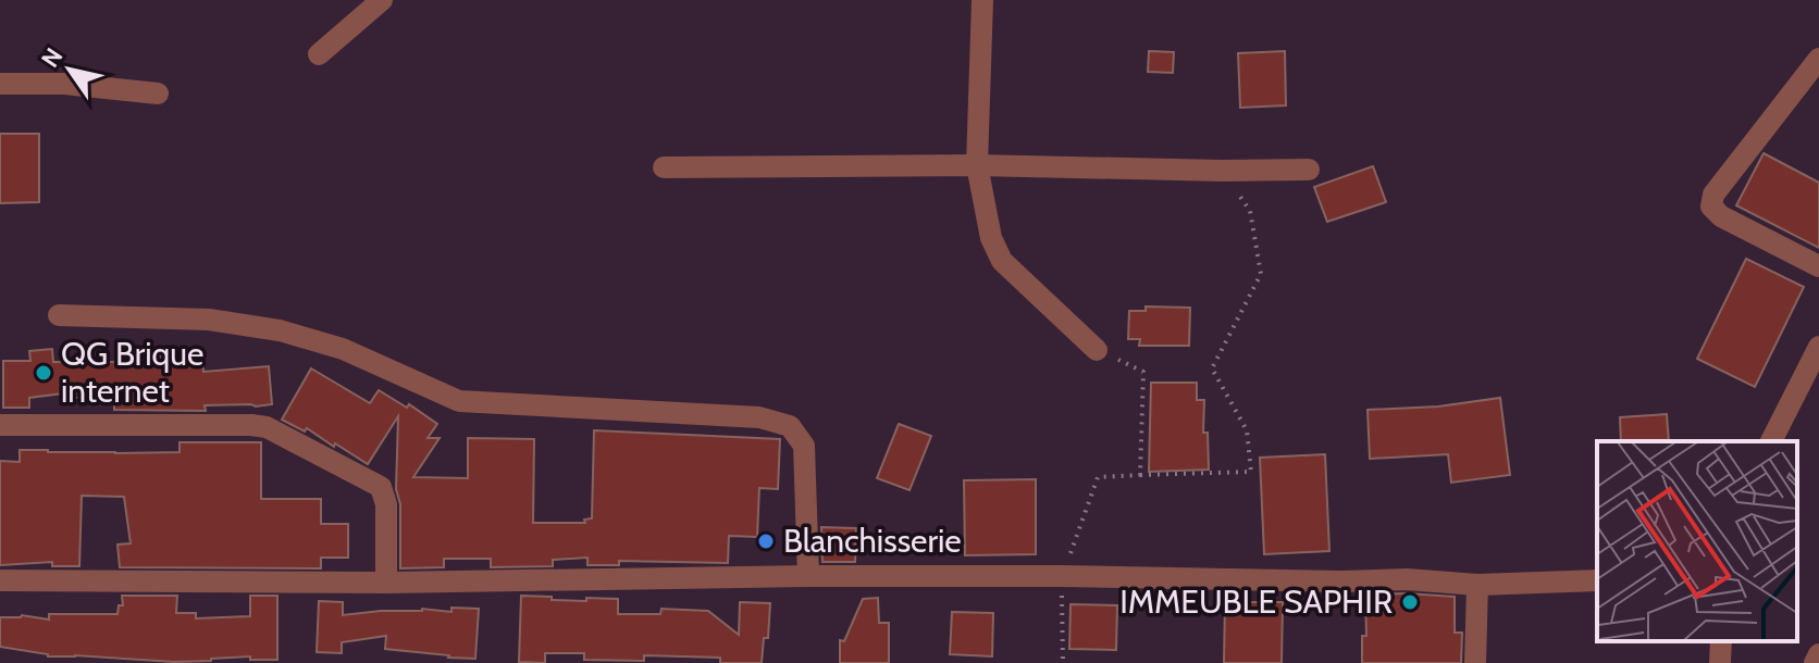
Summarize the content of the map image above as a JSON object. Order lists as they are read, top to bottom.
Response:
{
  "places": ["QG Brique internet", "Blanchisserie", "IMMEUBLE SAPHIR"],
  "north": "top left"
}
